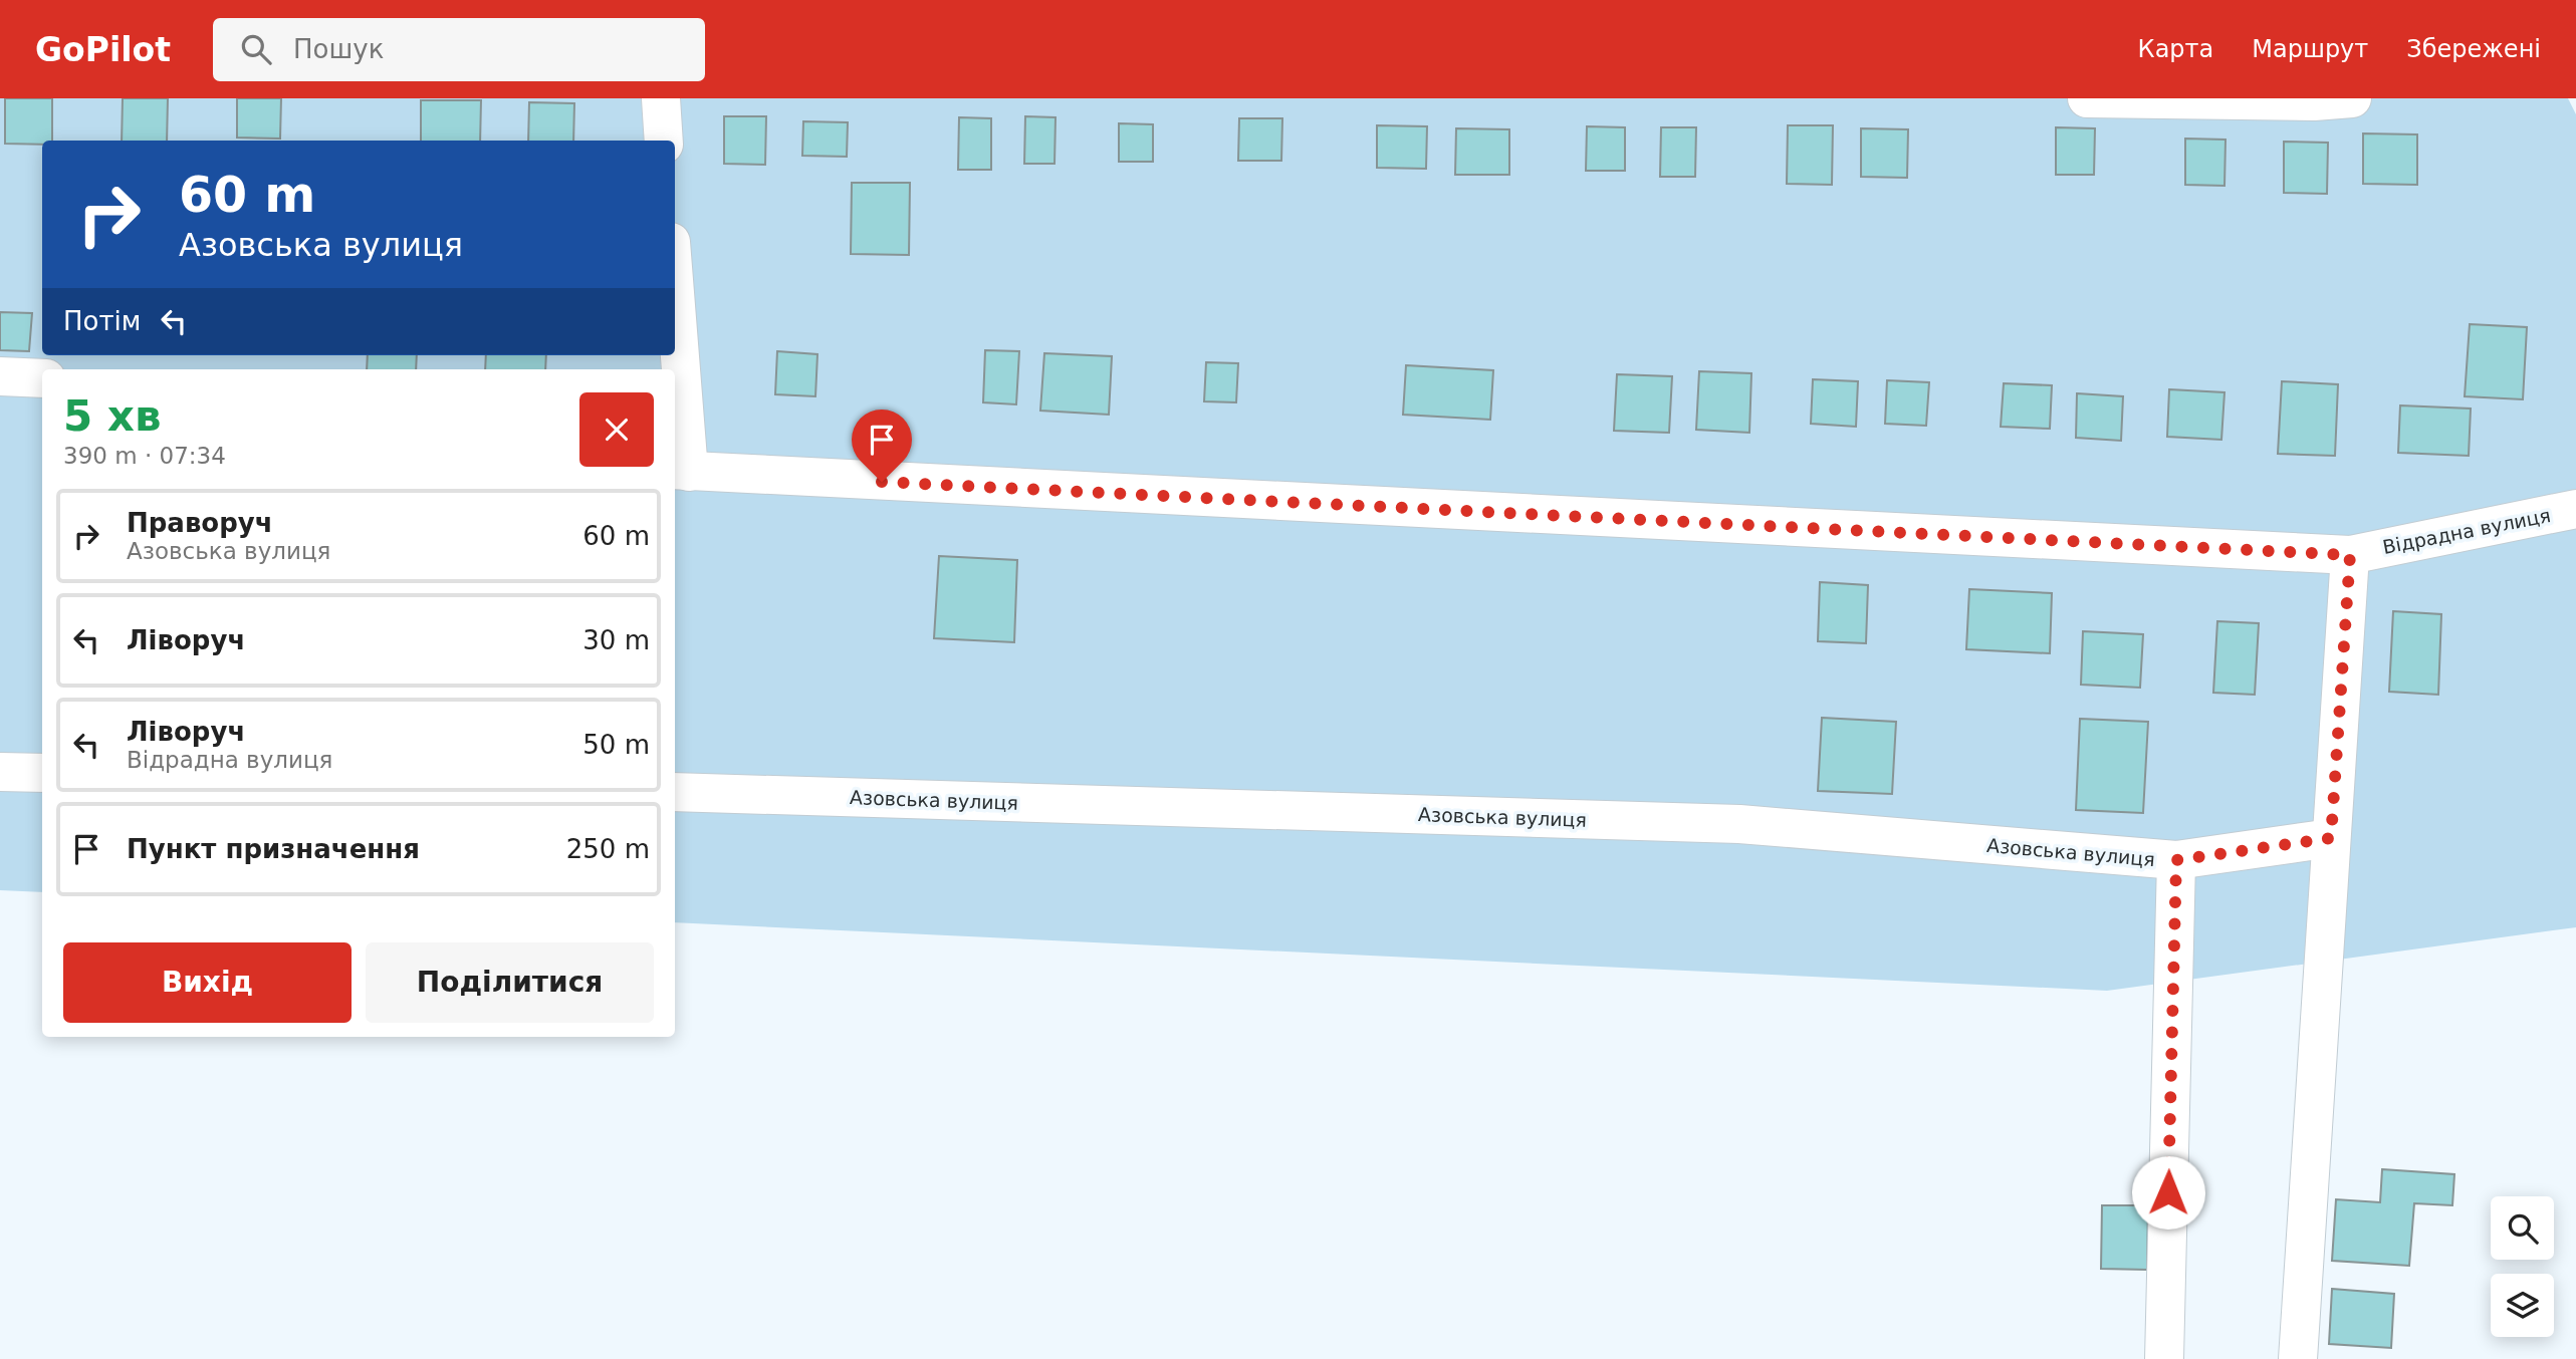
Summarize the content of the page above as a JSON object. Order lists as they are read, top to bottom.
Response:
{
  "streets": {
    "lane": ["Відрадна вулиця", "Азовська вулиця"]
  },
  "page": {
    "header": "GoPilot",
    "search": "Пошук",
    "nav": ["Карта", "Маршрут", "Збережені"],
    "turn": ["60 m", "Азовська вулиця"],
    "then": "Потім",
    "heading": ["5 хв", "390 m · 07:34"],
    "list": [
      {
        "name": "Праворуч",
        "note": "Азовська вулиця",
        "value": "60 m"
      },
      {
        "name": "Ліворуч",
        "value": "30 m"
      },
      {
        "name": "Ліворуч",
        "note": "Відрадна вулиця",
        "value": "50 m"
      },
      {
        "name": "Пункт призначення",
        "value": "250 m"
      }
    ],
    "buttons": ["Вихід", "Поділитися"]
  }
}
